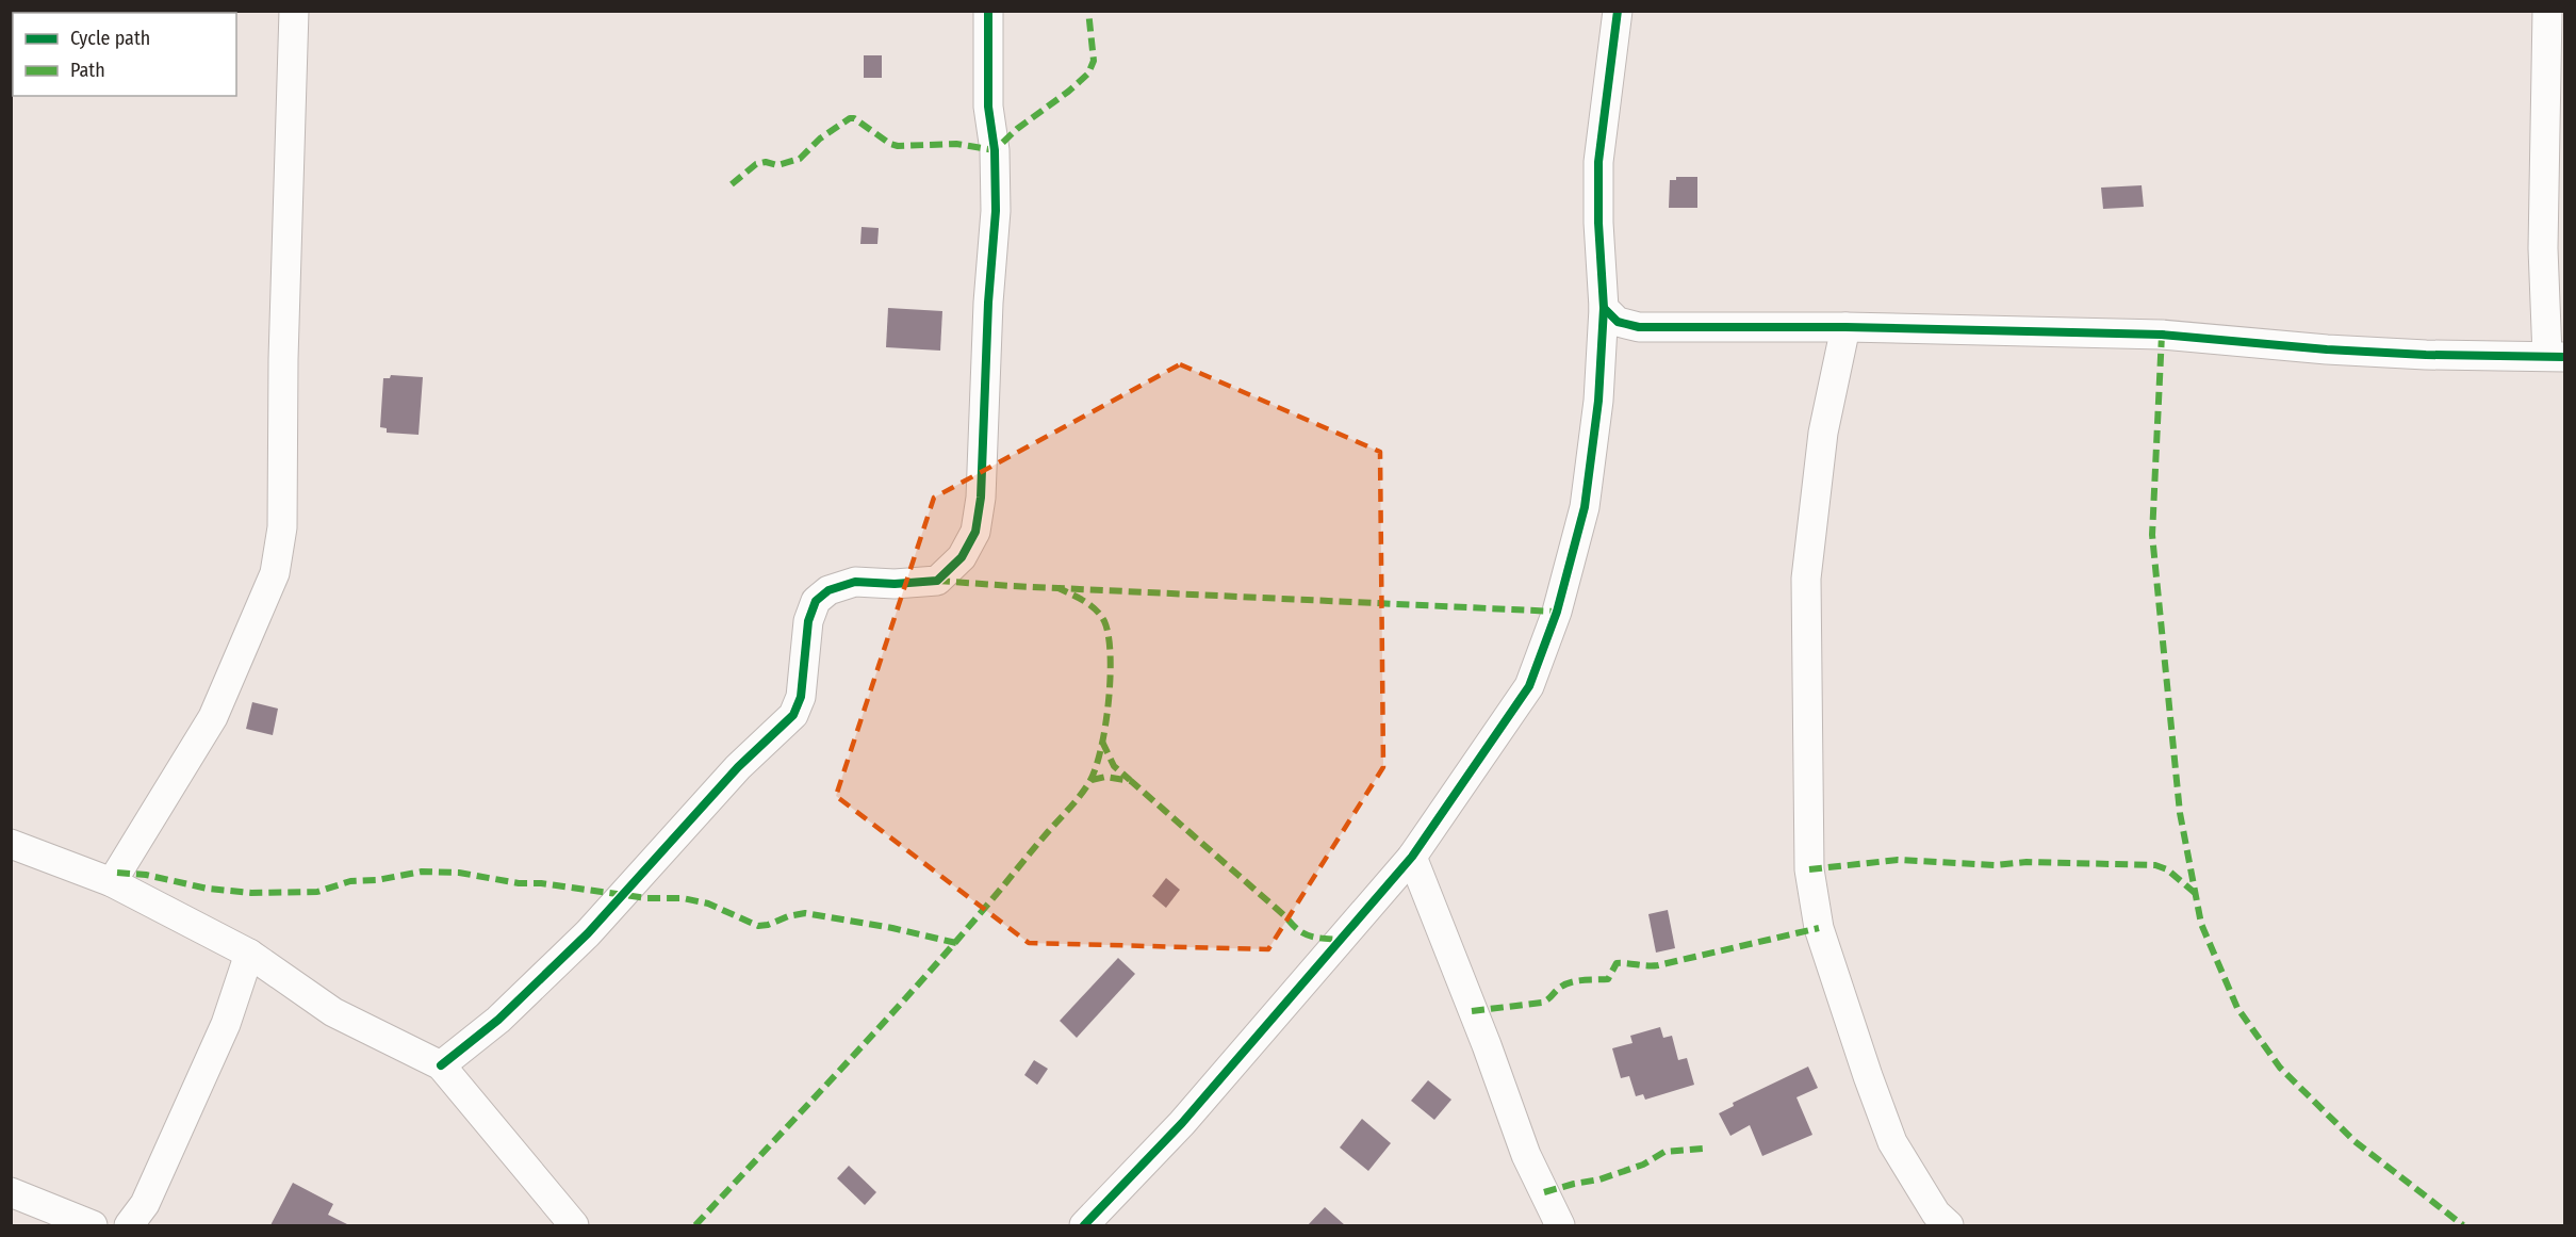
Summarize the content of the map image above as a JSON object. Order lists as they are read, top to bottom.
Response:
{
  "legend": ["Cycle path", "Path"]
}
